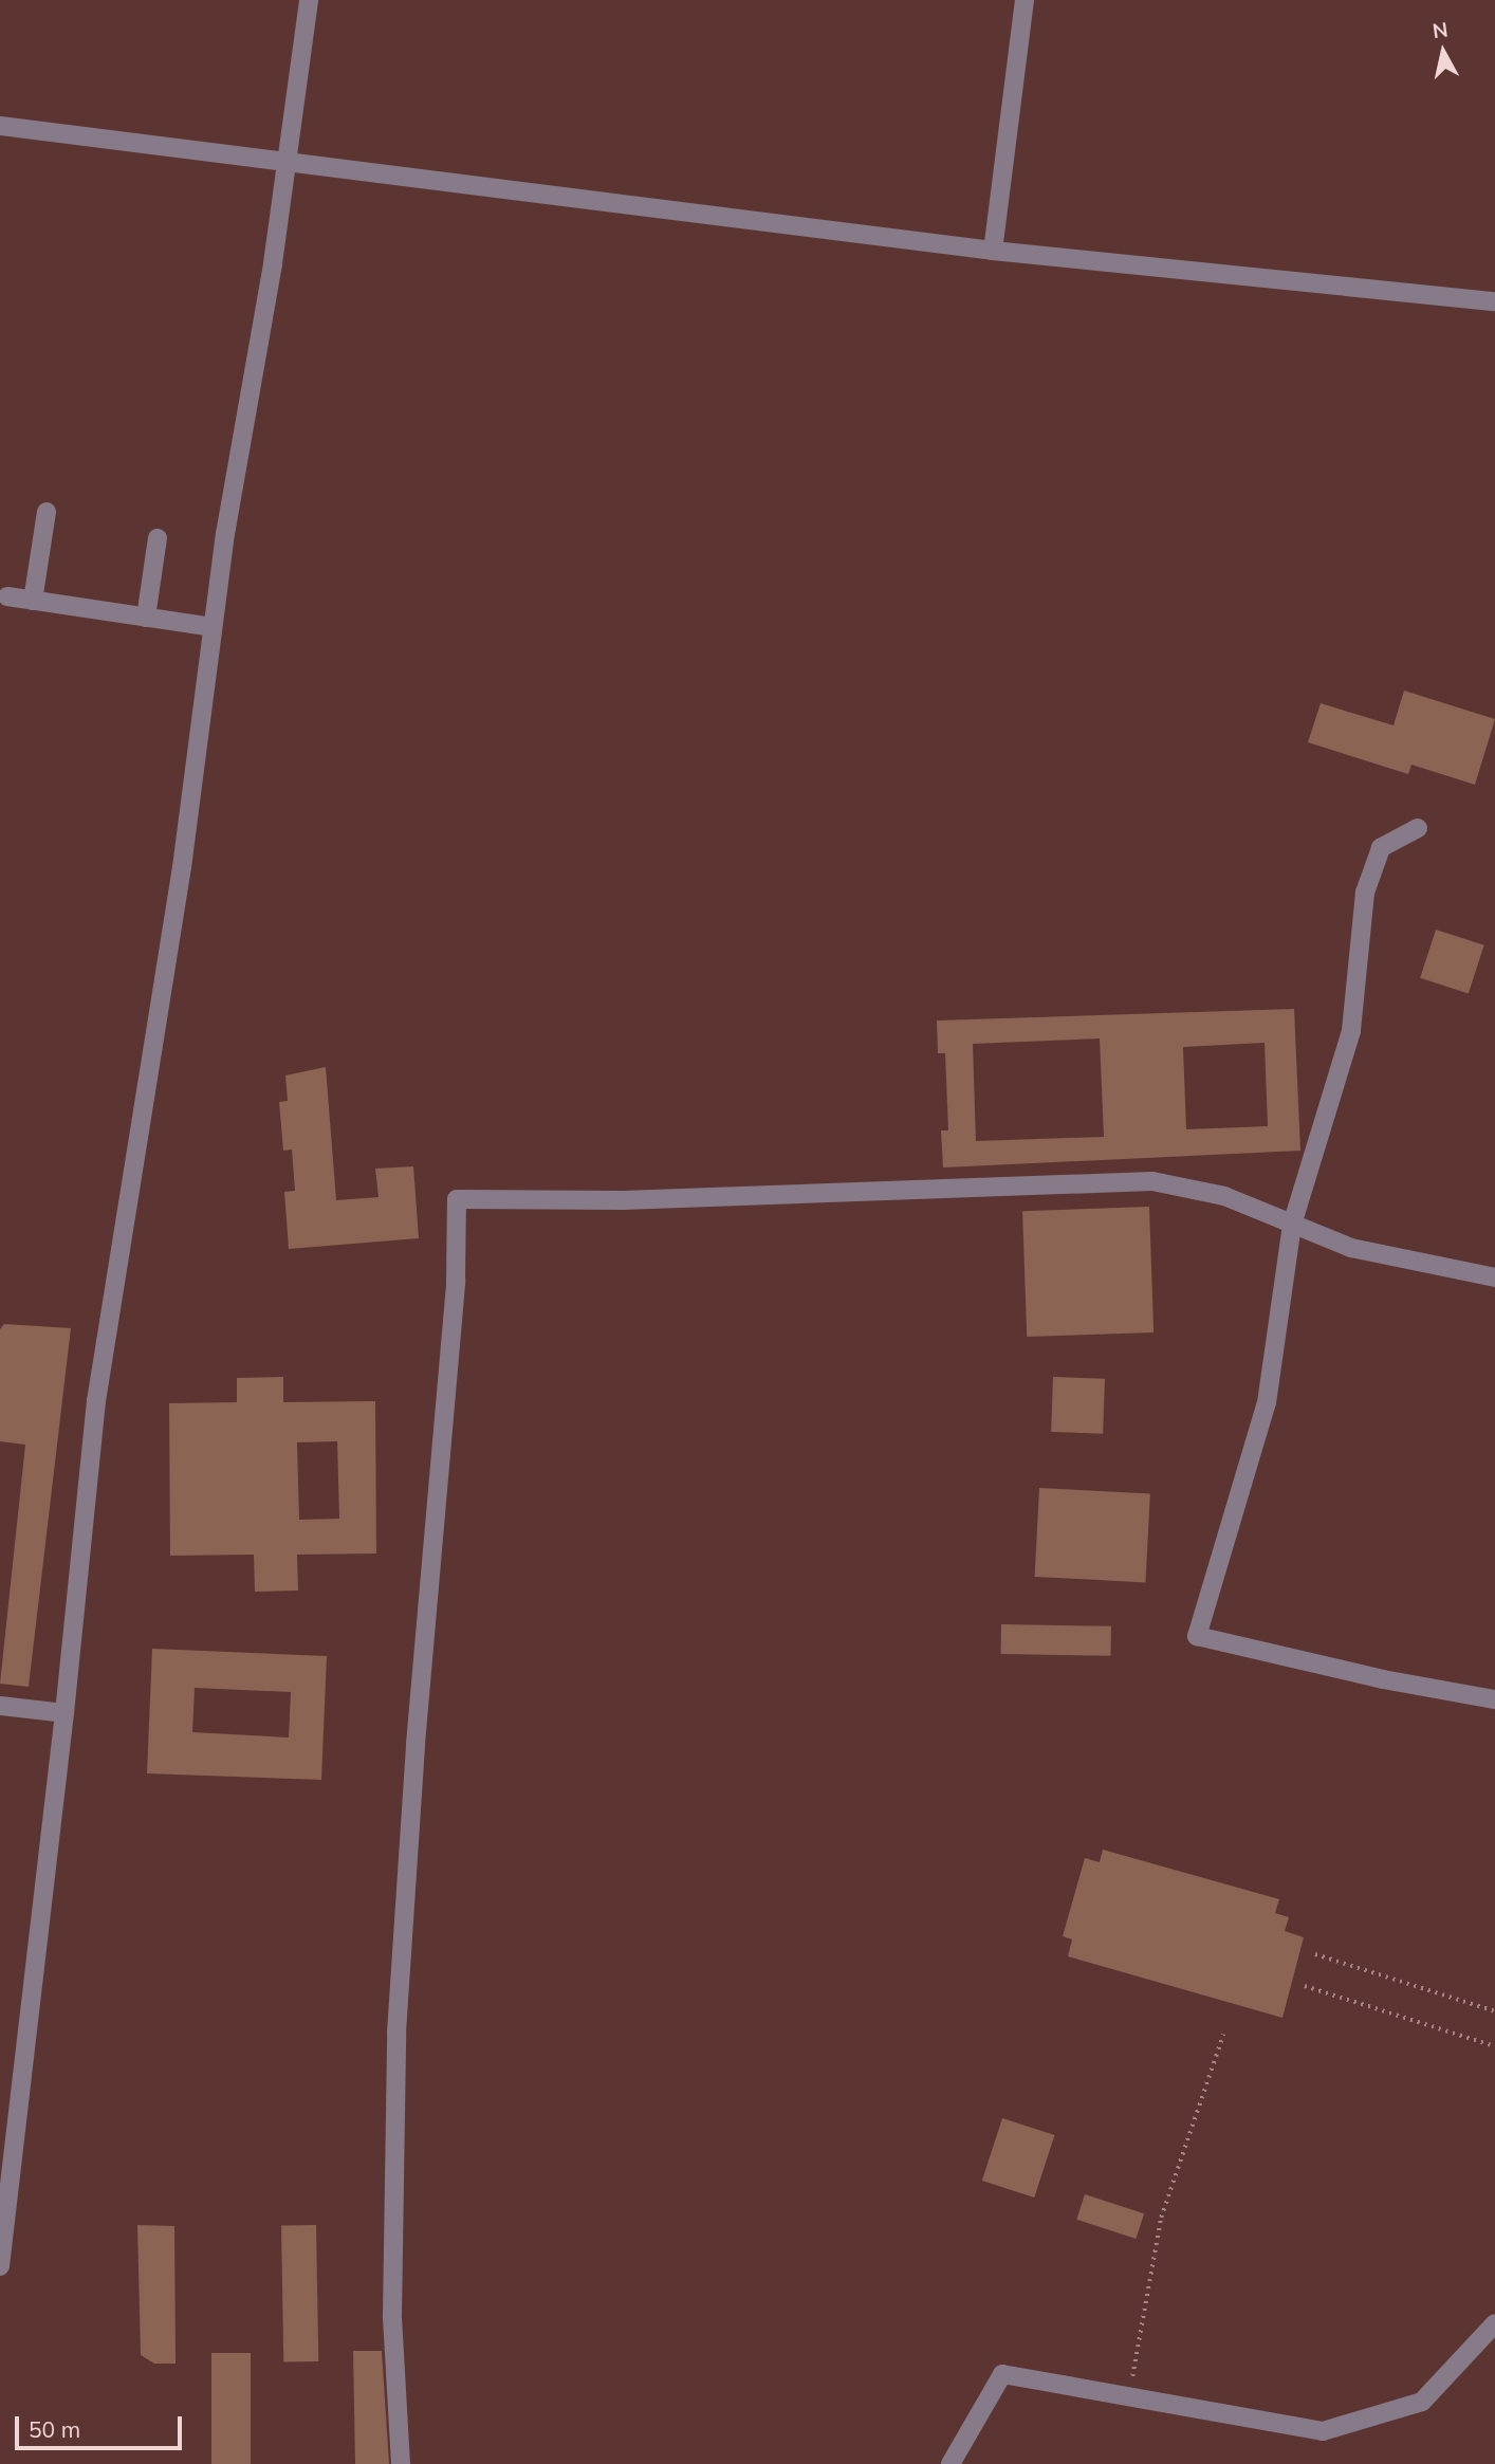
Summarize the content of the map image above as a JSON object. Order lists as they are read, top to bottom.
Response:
{
  "scale_bar": "50 m",
  "north": "top"
}
